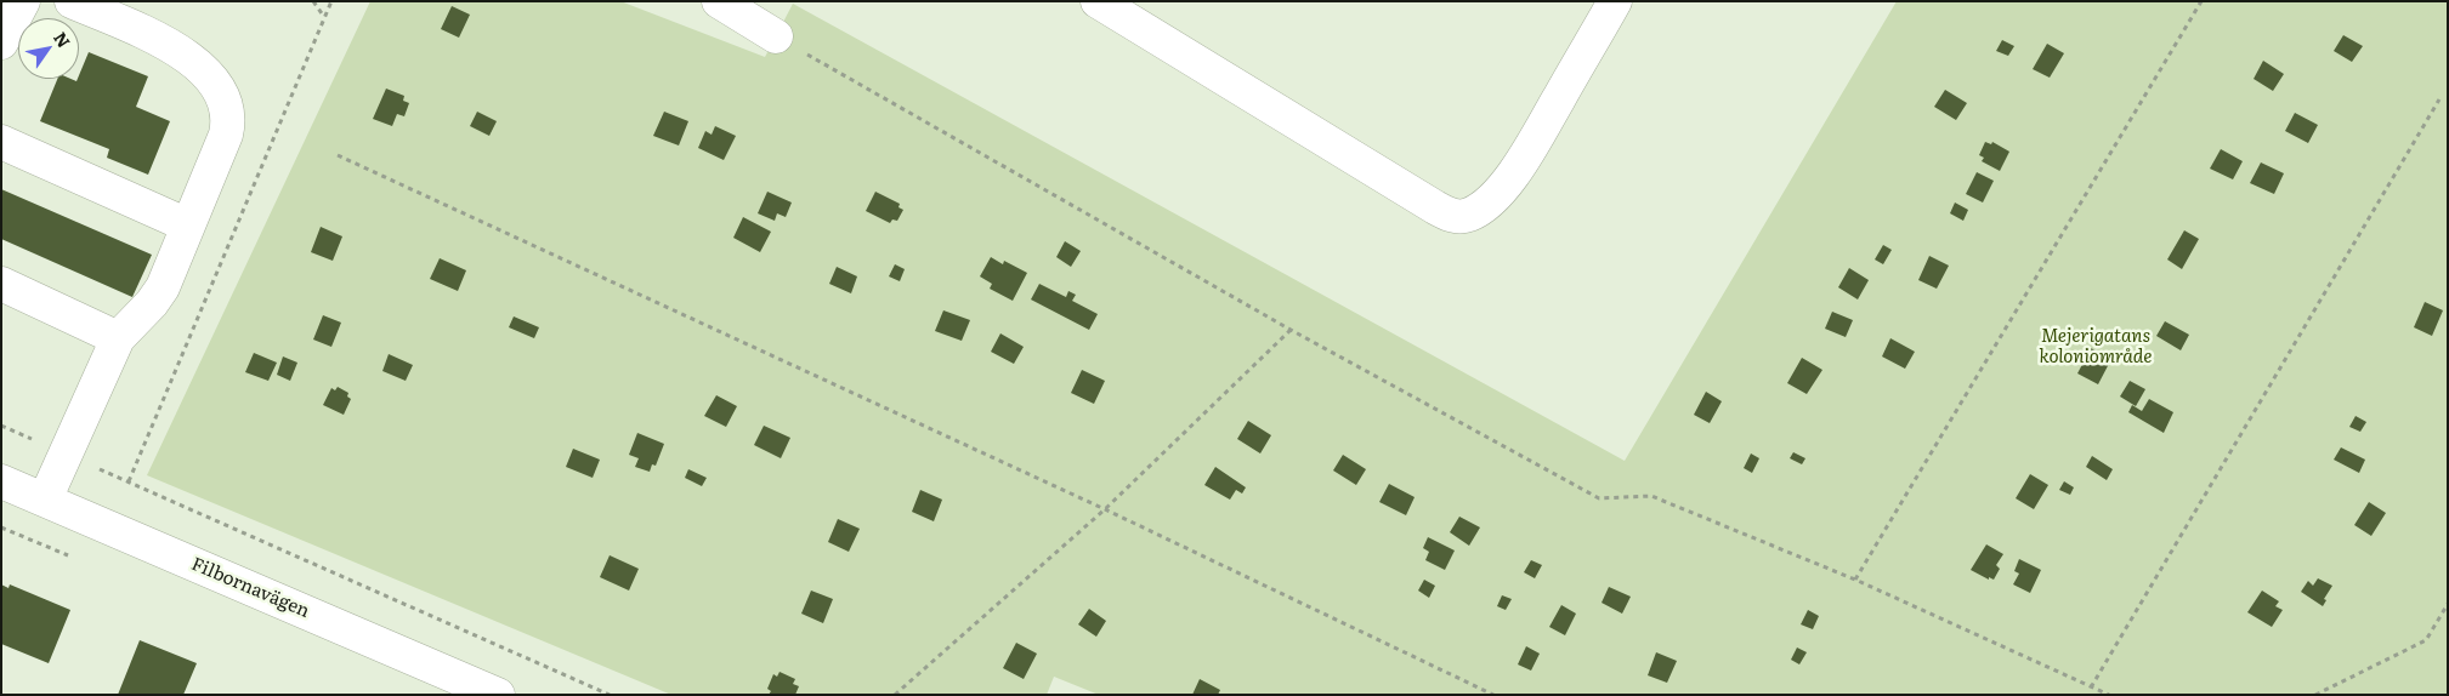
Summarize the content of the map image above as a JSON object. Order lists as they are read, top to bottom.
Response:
{
  "streets": {
    "street": ["Filbornavägen"]
  },
  "parks": ["Mejerigatans koloniområde"],
  "north": "top right"
}
